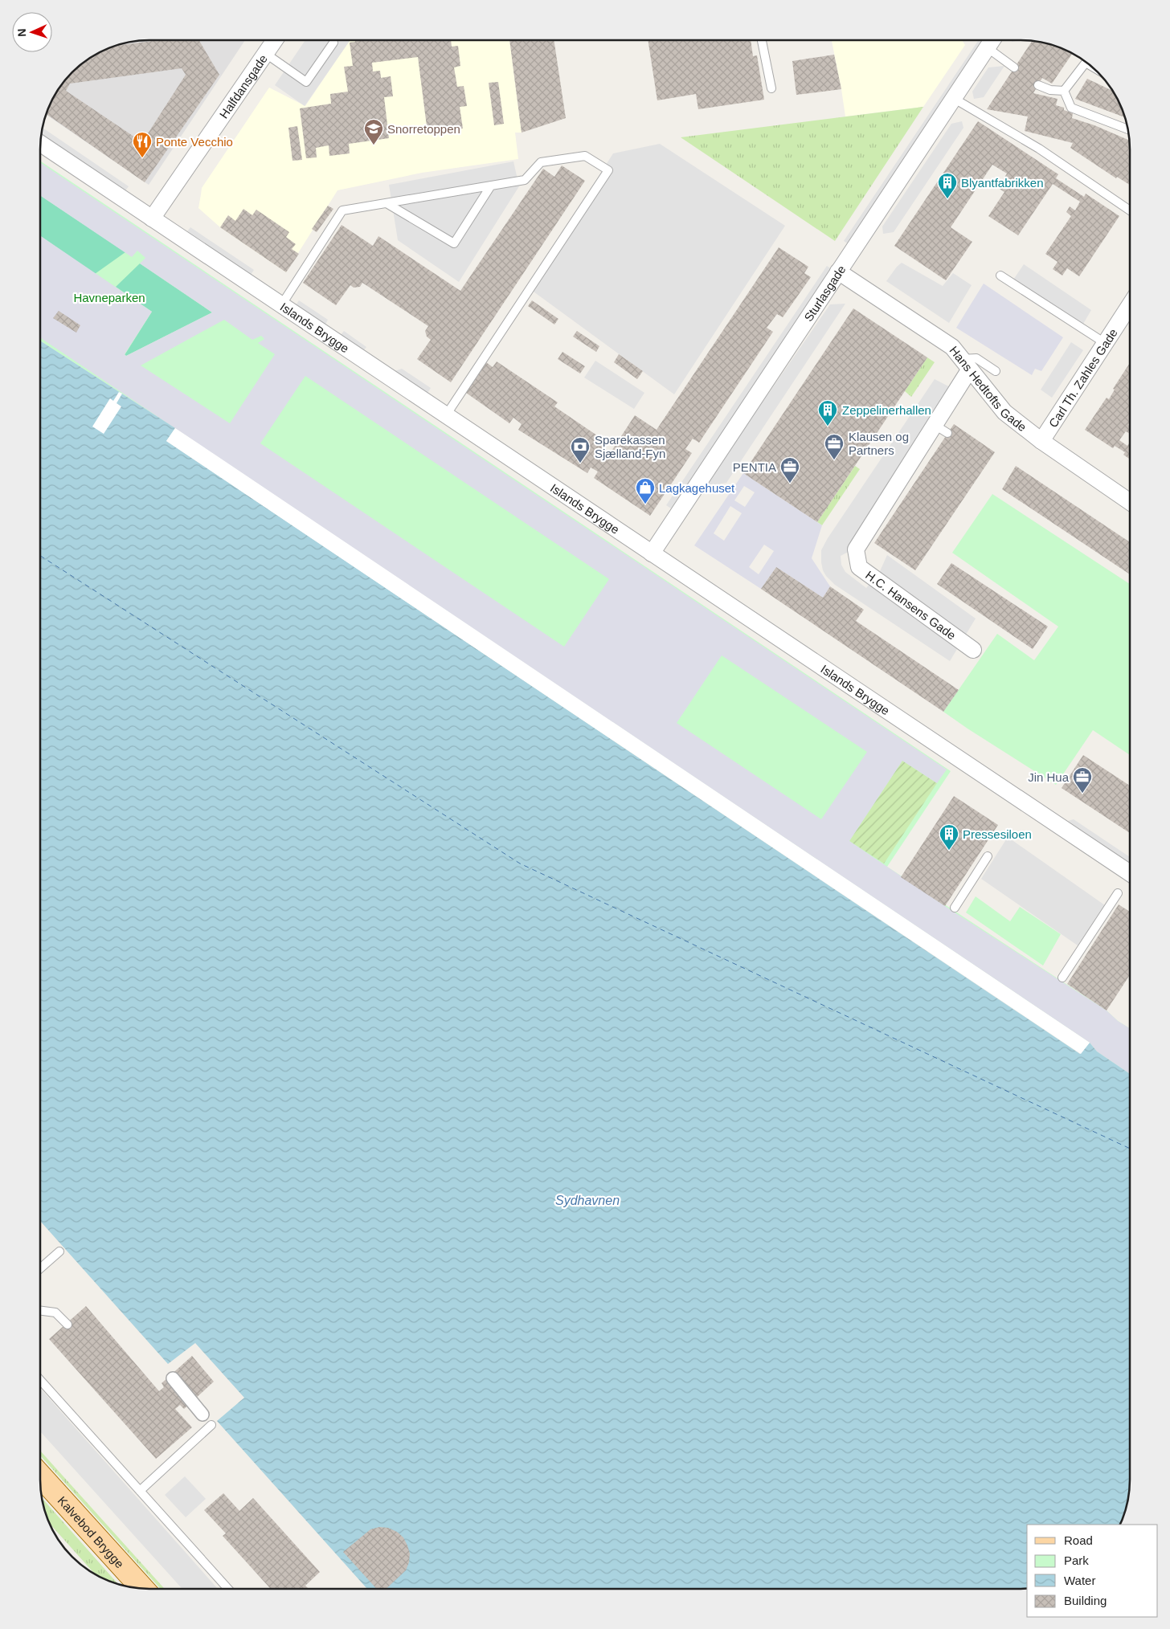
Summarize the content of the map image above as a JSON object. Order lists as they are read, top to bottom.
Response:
{
  "streets": {
    "main road": ["Kalvebod Brygge"],
    "street": [
      "Halfdansgade",
      "Sturlasgade",
      "Islands Brygge",
      "Carl Th. Zahles Gade",
      "Hans Hedtofts Gade",
      "H.C. Hansens Gade"
    ]
  },
  "crossings": [
    ["Halfdansgade", "Islands Brygge"],
    ["Sturlasgade", "Islands Brygge"],
    ["Sturlasgade", "Hans Hedtofts Gade"],
    ["Carl Th. Zahles Gade", "Hans Hedtofts Gade"],
    ["Hans Hedtofts Gade", "H.C. Hansens Gade"]
  ],
  "water": ["Sydhavnen"],
  "parks": ["Havneparken"],
  "places": {
    "school or university": ["Snorretoppen"],
    "restaurant": ["Ponte Vecchio"],
    "building": ["Blyantfabrikken", "Zeppelinerhallen", "Pressesiloen"],
    "office": ["Klausen og Partners", "PENTIA", "Jin Hua"],
    "bank": ["Sparekassen Sjælland-Fyn"],
    "shop": ["Lagkagehuset"]
  },
  "legend": [
    "Road",
    "Park",
    "Water",
    "Building"
  ],
  "north": "left"
}
